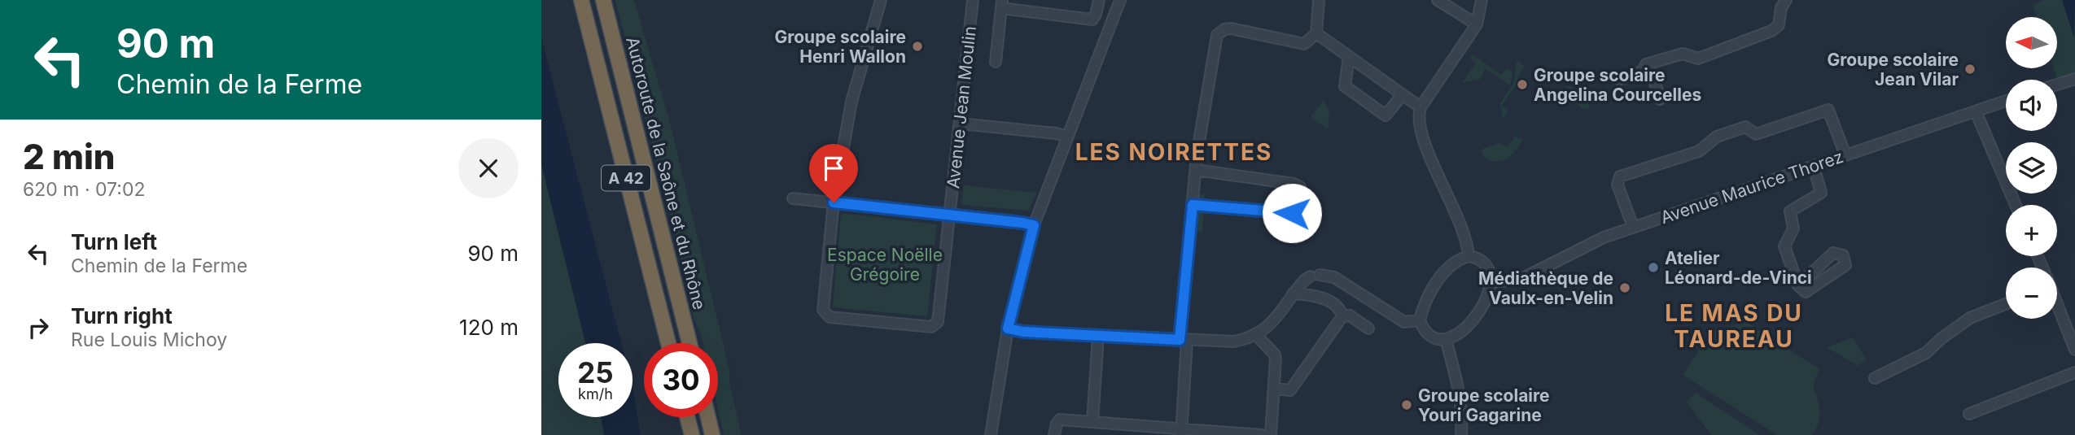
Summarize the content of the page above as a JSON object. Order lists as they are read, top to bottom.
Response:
{
  "streets": {
    "highway": ["Autoroute de la Saône et du Rhône", "A 42"],
    "street": ["Avenue Jean Moulin", "Avenue Maurice Thorez"]
  },
  "districts": ["LES NOIRETTES", "LE MAS DU TAUREAU"],
  "parks": ["Espace Noëlle Grégoire"],
  "places": [
    "Groupe scolaire Henri Wallon",
    "Groupe scolaire Jean Vilar",
    "Groupe scolaire Angelina Courcelles",
    "Atelier Léonard-de-Vinci",
    "Médiathèque de Vaulx-en-Velin",
    "Groupe scolaire Youri Gagarine"
  ],
  "north": "left",
  "page": {
    "turn": ["90 m", "Chemin de la Ferme"],
    "map_buttons": ["+", "−"],
    "heading": ["2 min", "620 m · 07:02"],
    "list": [
      {
        "name": "Turn left",
        "note": "Chemin de la Ferme",
        "value": "90 m"
      },
      {
        "name": "Turn right",
        "note": "Rue Louis Michoy",
        "value": "120 m"
      }
    ],
    "speed": "25 km/h",
    "limit": "30"
  }
}
